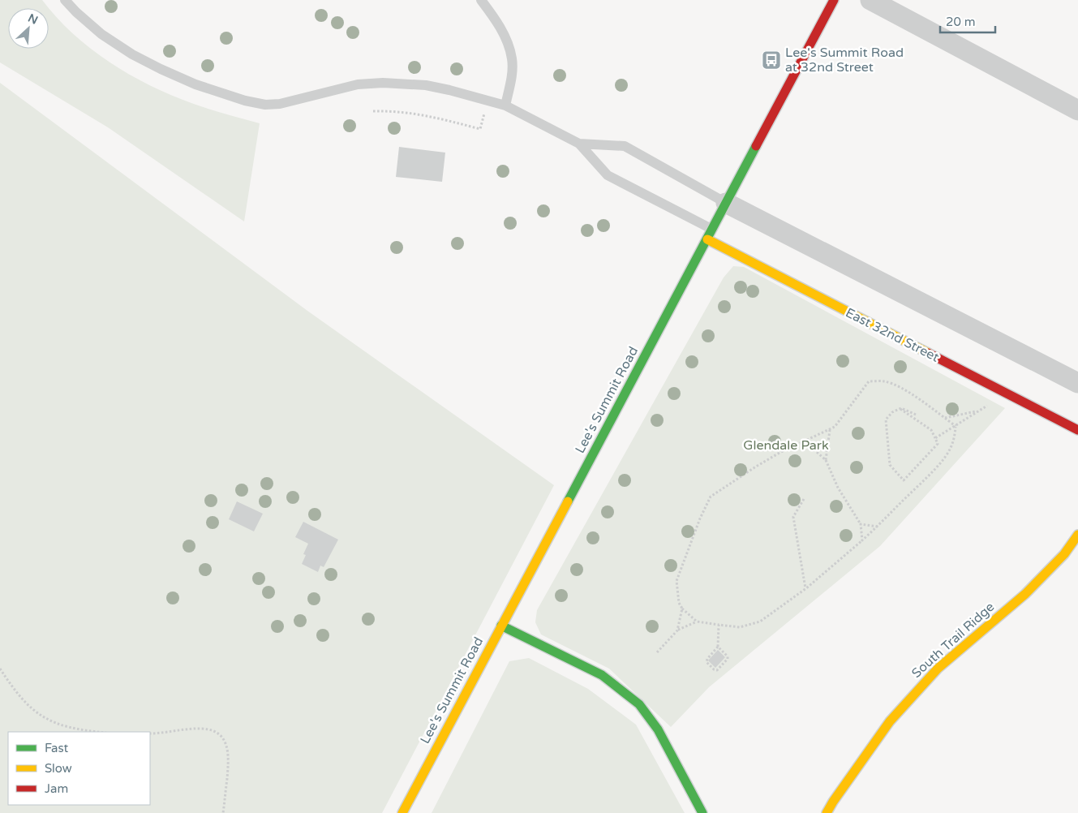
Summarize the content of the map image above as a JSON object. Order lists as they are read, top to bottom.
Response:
{
  "streets": {
    "street": ["East 32nd Street", "Lee's Summit Road", "South Trail Ridge"]
  },
  "crossings": [
    ["East 32nd Street", "Lee's Summit Road"]
  ],
  "parks": ["Glendale Park"],
  "places": {
    "bus stop": ["Lee's Summit Road at 32nd Street"]
  },
  "legend": ["Fast", "Slow", "Jam"],
  "scale_bar": "20 m",
  "north": "top right"
}
